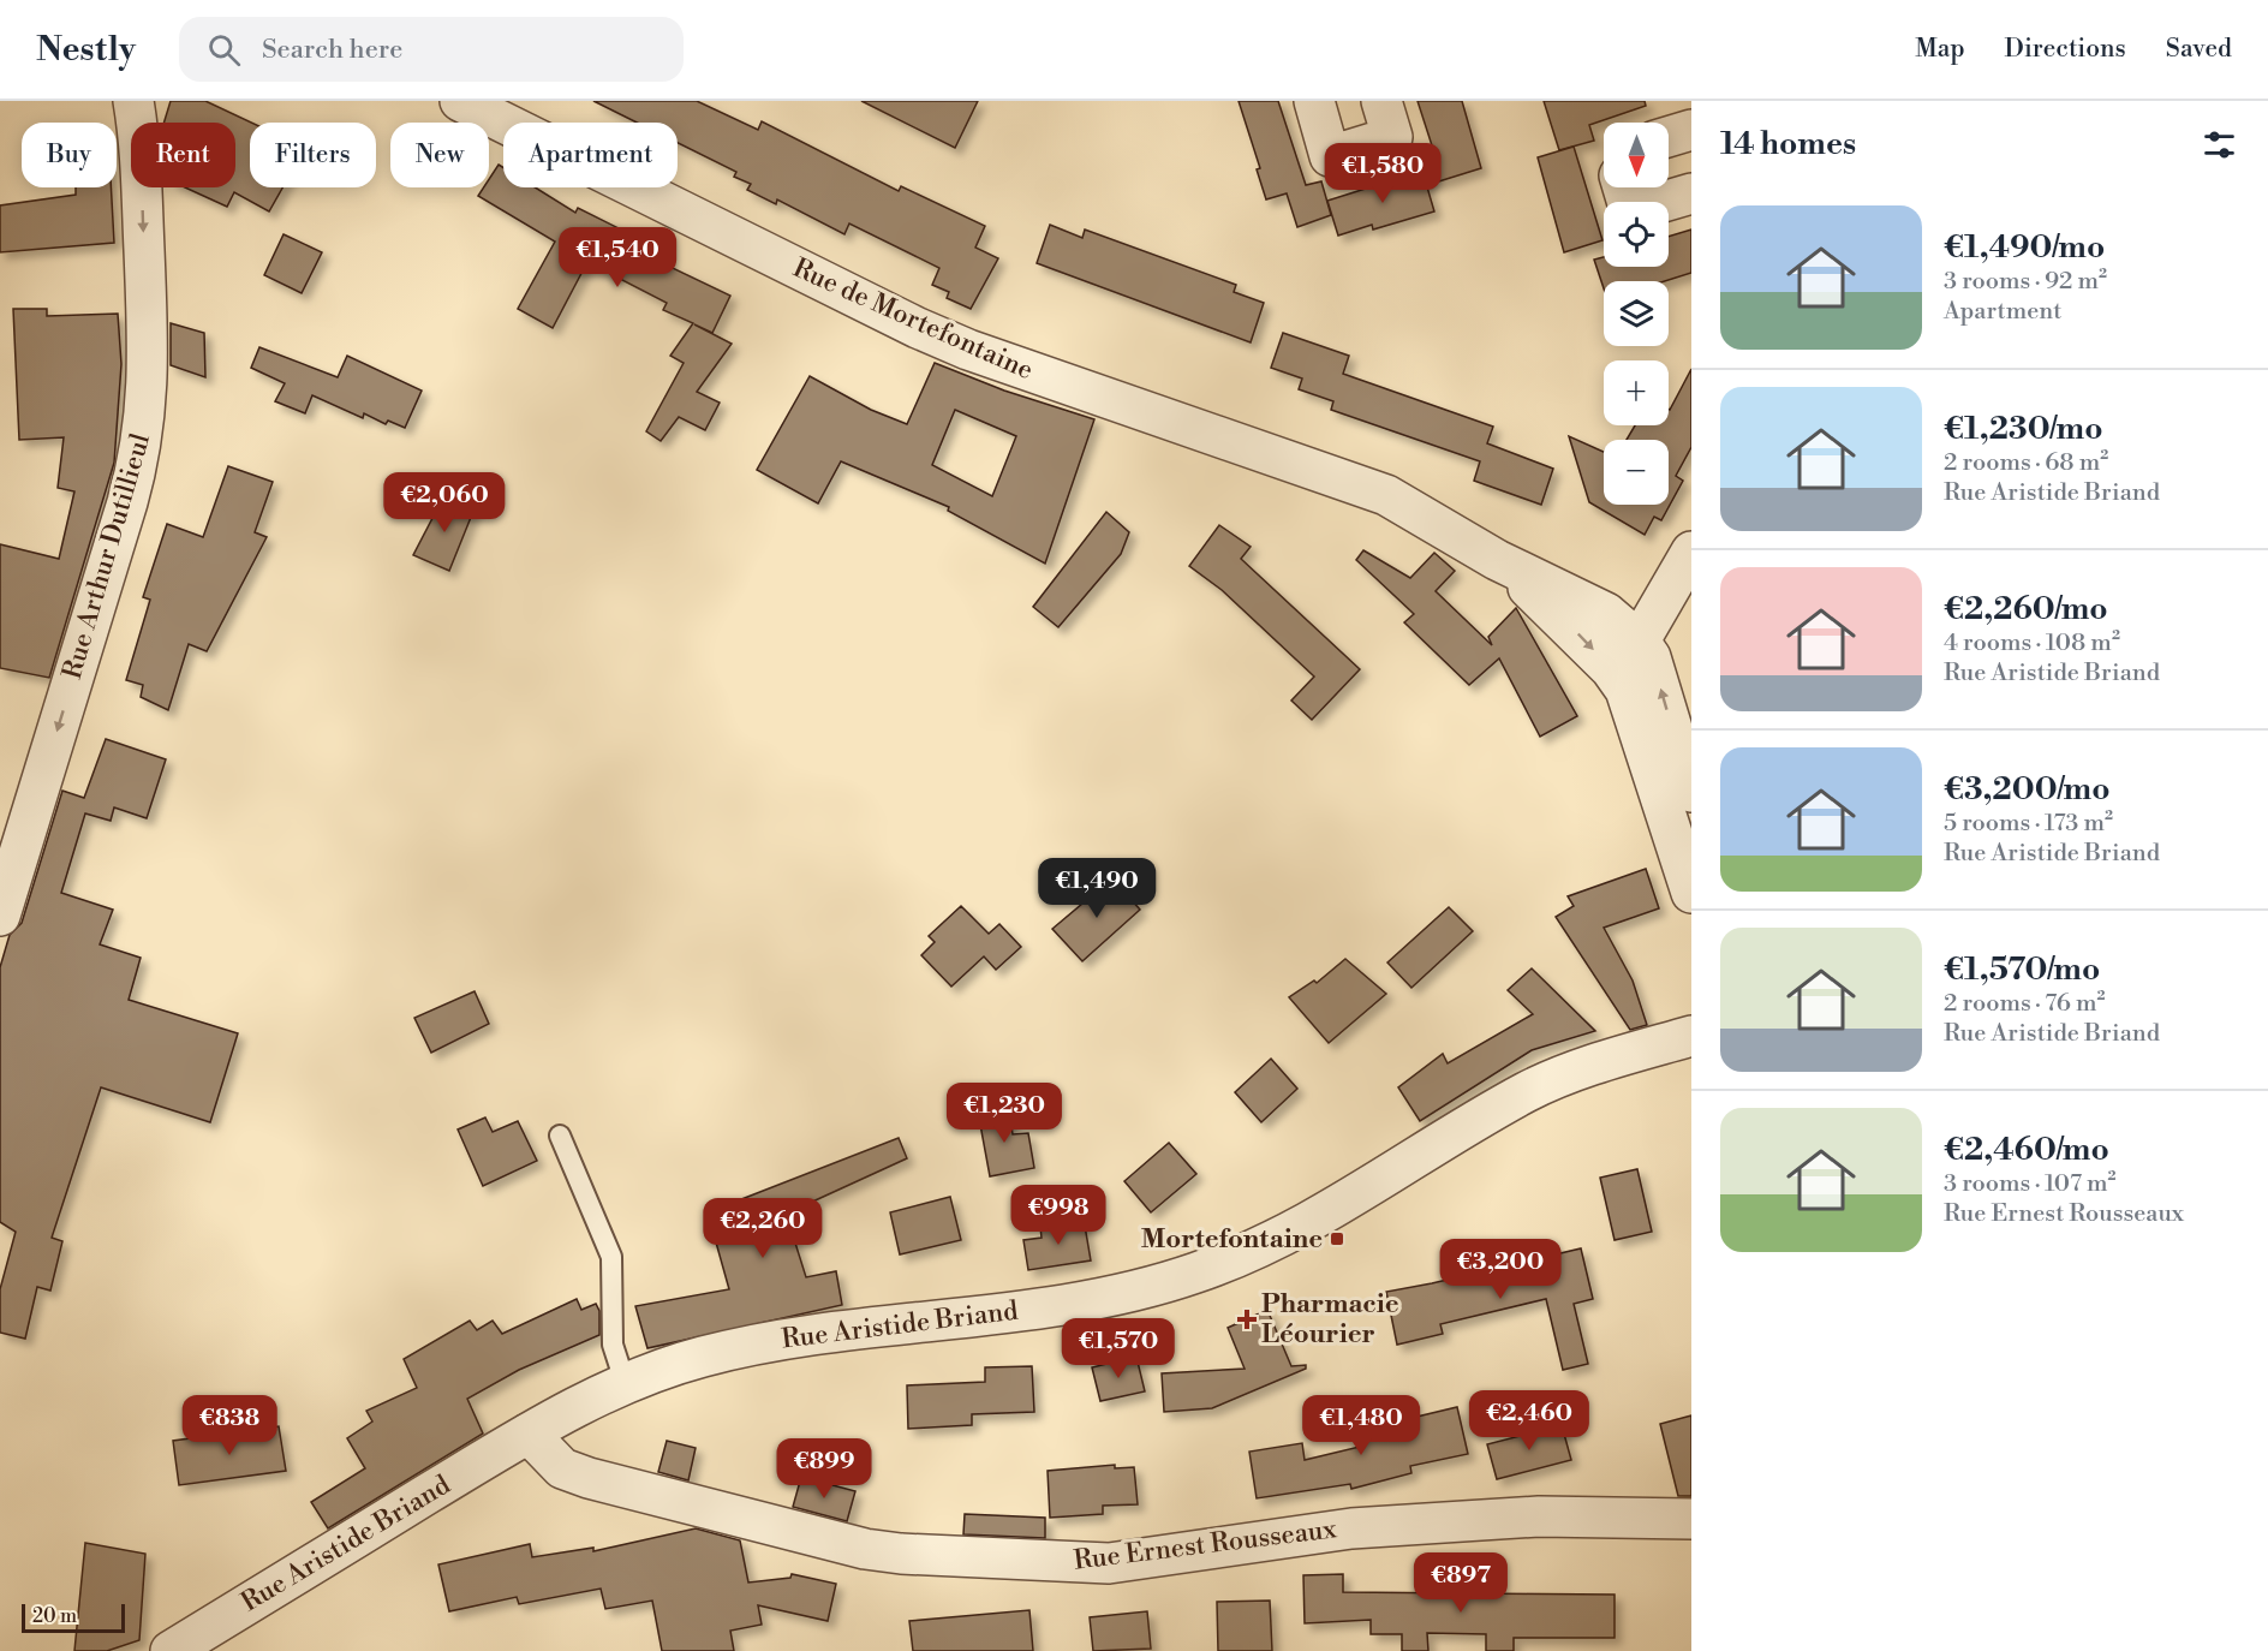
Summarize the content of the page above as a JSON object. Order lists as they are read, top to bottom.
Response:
{
  "streets": {
    "street": [
      "Rue de Mortefontaine",
      "Rue Arthur Dutillieul",
      "Rue Aristide Briand",
      "Rue Ernest Rousseaux"
    ]
  },
  "crossings": [
    ["Rue Aristide Briand", "Rue Ernest Rousseaux"]
  ],
  "one_way": ["Rue Arthur Dutillieul"],
  "places": {
    "transit": ["Mortefontaine"],
    "health": ["Pharmacie Léourier"]
  },
  "scale_bar": "20 m",
  "north": "bottom",
  "page": {
    "header": "Nestly",
    "search": "Search here",
    "nav": ["Map", "Directions", "Saved"],
    "heading": "14 homes",
    "map_buttons": ["+", "−"],
    "chip": [
      "Buy",
      "Rent",
      "Filters",
      "New",
      "Apartment"
    ],
    "price": [
      "€1,580",
      "€1,540",
      "€2,060",
      "€1,490",
      "€1,230",
      "€998",
      "€2,260",
      "€3,200",
      "€1,570",
      "€2,460",
      "€838",
      "€1,480",
      "€899",
      "€897"
    ],
    "list": [
      {
        "name": "€1,490/mo",
        "note": "3 rooms · 92 m² · Apartment"
      },
      {
        "name": "€1,230/mo",
        "note": "2 rooms · 68 m² · Rue Aristide Briand"
      },
      {
        "name": "€2,260/mo",
        "note": "4 rooms · 108 m² · Rue Aristide Briand"
      },
      {
        "name": "€3,200/mo",
        "note": "5 rooms · 173 m² · Rue Aristide Briand"
      },
      {
        "name": "€1,570/mo",
        "note": "2 rooms · 76 m² · Rue Aristide Briand"
      },
      {
        "name": "€2,460/mo",
        "note": "3 rooms · 107 m² · Rue Ernest Rousseaux"
      }
    ],
    "scale": "20 m"
  }
}
